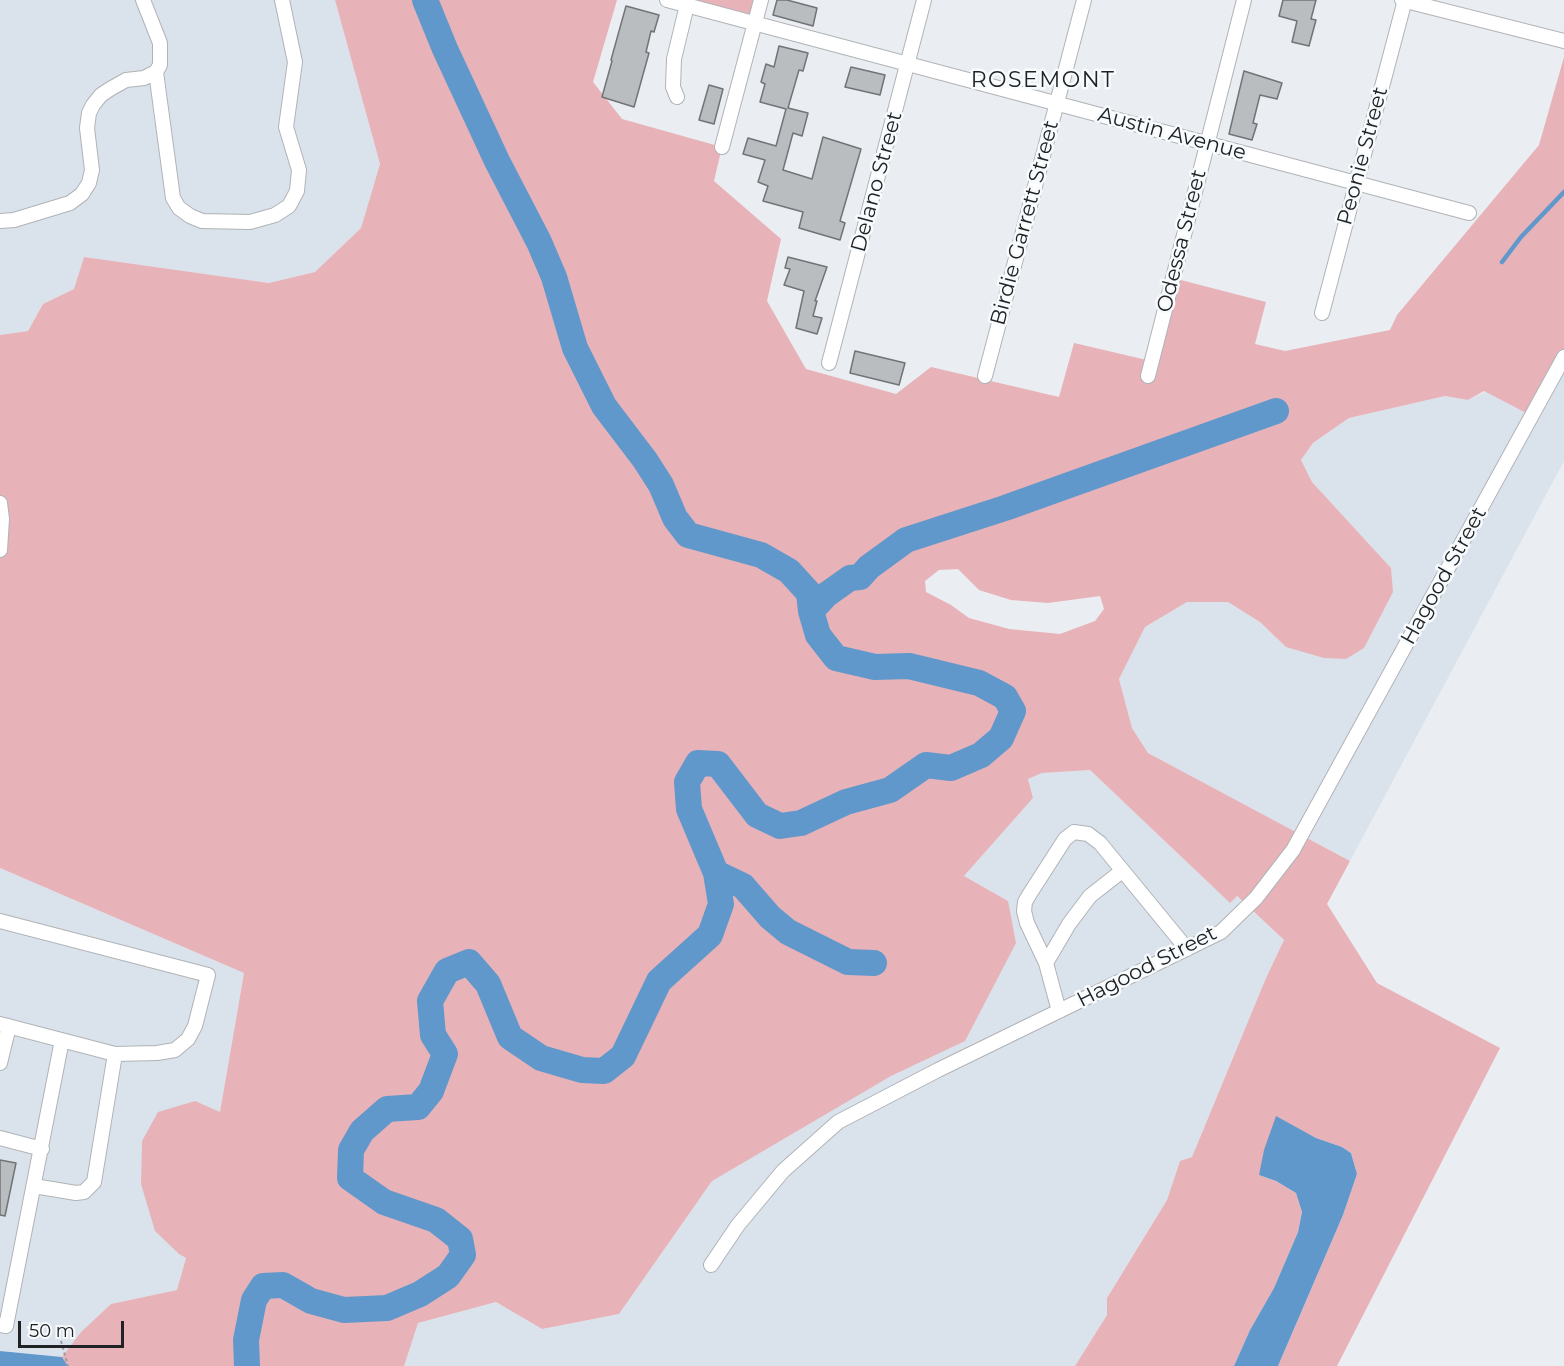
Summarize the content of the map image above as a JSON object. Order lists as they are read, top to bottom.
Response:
{
  "streets": {
    "street": [
      "Austin Avenue",
      "Peonie Street",
      "Delano Street",
      "Birdie Garrett Street",
      "Odessa Street",
      "Hagood Street"
    ]
  },
  "crossings": [
    ["Austin Avenue", "Peonie Street"],
    ["Austin Avenue", "Delano Street"],
    ["Austin Avenue", "Birdie Garrett Street"],
    ["Austin Avenue", "Odessa Street"]
  ],
  "districts": ["ROSEMONT"],
  "scale_bar": "50 m"
}
